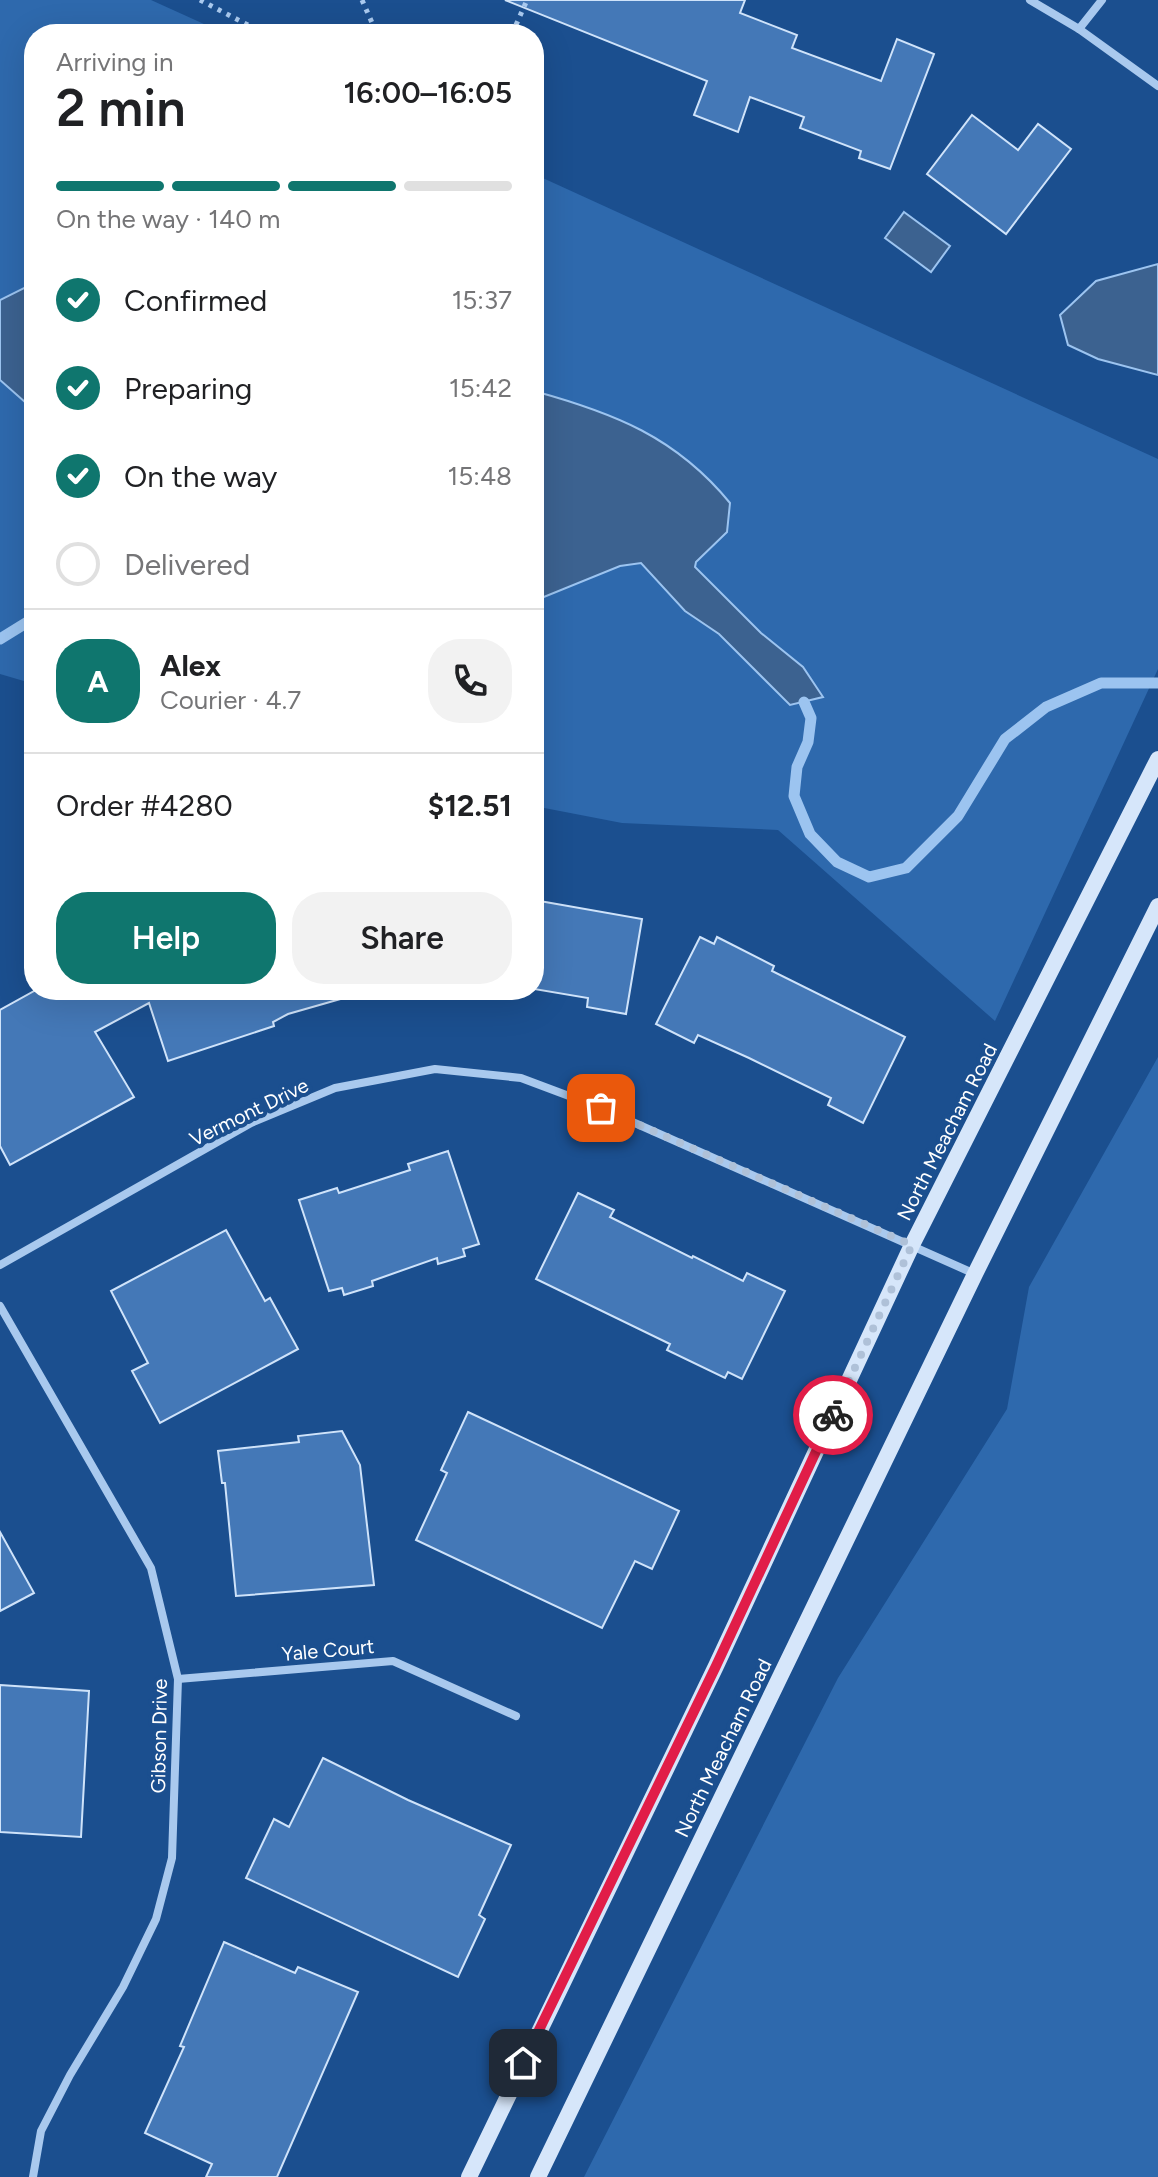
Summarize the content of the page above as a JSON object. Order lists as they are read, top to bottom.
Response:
{
  "streets": {
    "main road": ["North Meacham Road"],
    "street": ["Vermont Drive", "Yale Court", "Gibson Drive"]
  },
  "crossings": [
    ["Vermont Drive", "North Meacham Road"],
    ["Yale Court", "Gibson Drive"]
  ],
  "page": {
    "heading": ["2 min", "Arriving in", "16:00–16:05"],
    "panel": [
      "Alex",
      "Courier · 4.7",
      "Order #4280",
      "$12.51"
    ],
    "bar": "On the way · 140 m",
    "list": [
      ["Confirmed", "15:37"],
      ["Preparing", "15:42"],
      ["On the way", "15:48"],
      "Delivered"
    ],
    "round": "A",
    "buttons": ["Help", "Share"]
  }
}
